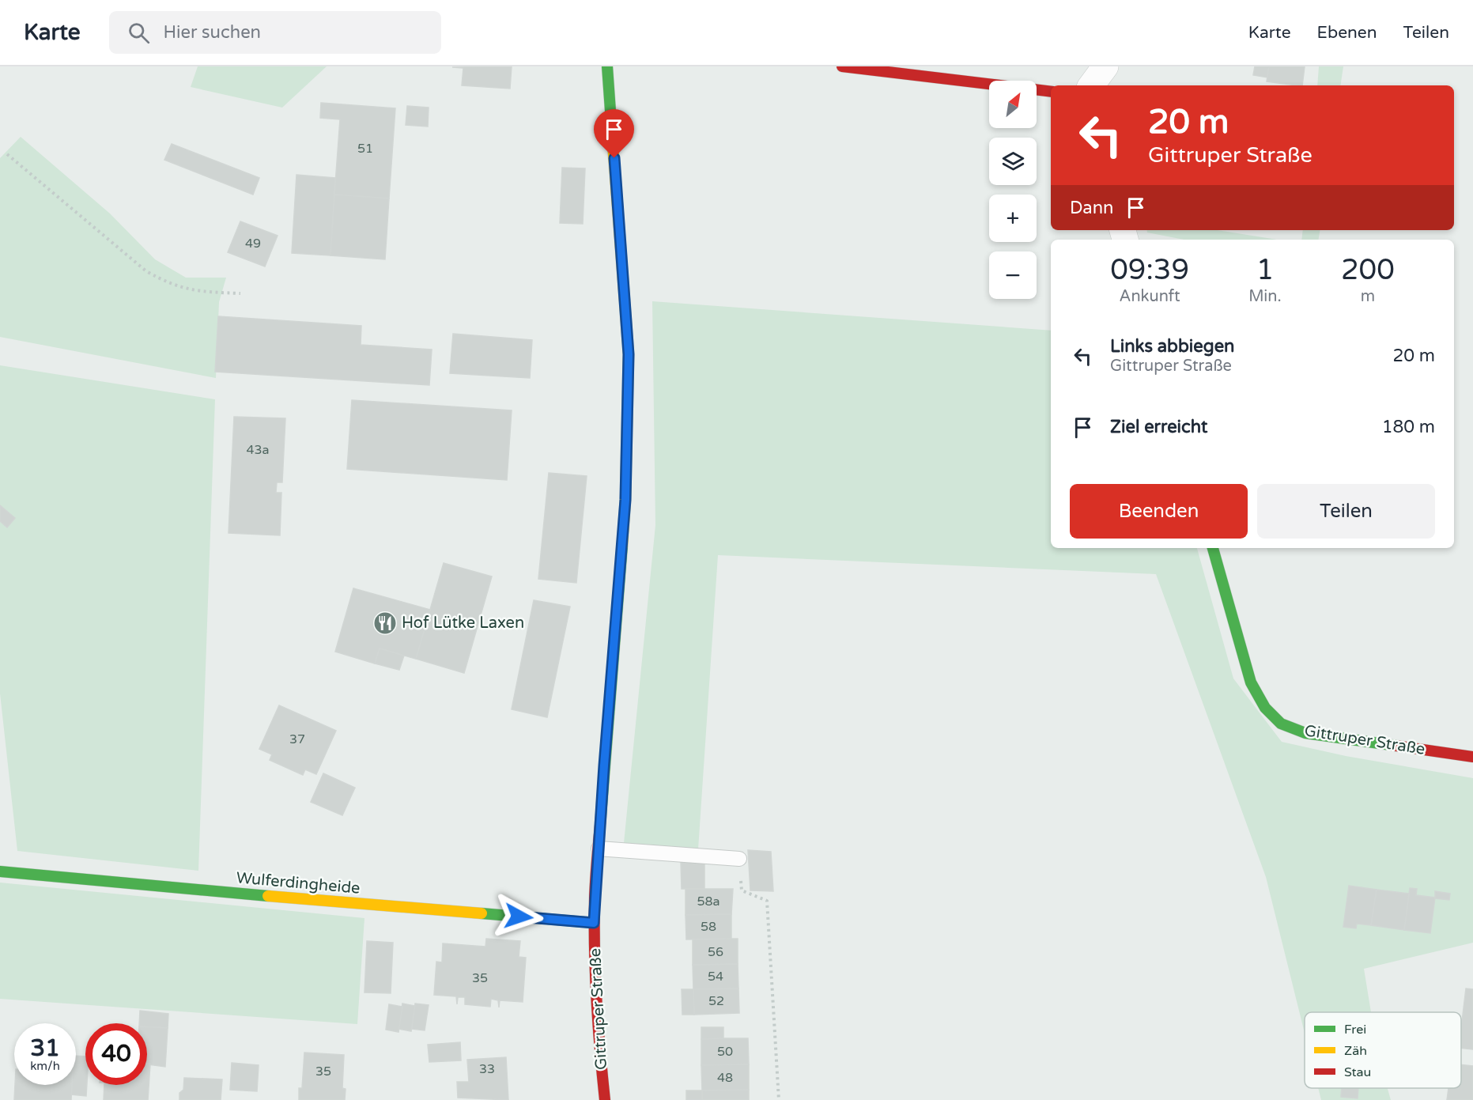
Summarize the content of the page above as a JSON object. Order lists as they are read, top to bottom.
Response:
{
  "streets": {
    "street": ["Gittruper Straße", "Wulferdingheide"]
  },
  "crossings": [
    ["Gittruper Straße", "Wulferdingheide"]
  ],
  "places": {
    "restaurant": ["Hof Lütke Laxen"]
  },
  "house_numbers": [
    "51",
    "49",
    "43a",
    "37",
    "58a",
    "58",
    "56",
    "54",
    "35",
    "52",
    "50",
    "33",
    "35",
    "48"
  ],
  "legend": ["Frei", "Zäh", "Stau"],
  "north": "top right",
  "page": {
    "header": "Karte",
    "search": "Hier suchen",
    "nav": ["Karte", "Ebenen", "Teilen"],
    "map_buttons": ["+", "−"],
    "turn": ["20 m", "Gittruper Straße"],
    "then": "Dann",
    "eta": [
      "09:39",
      "Ankunft",
      "1",
      "Min.",
      "200",
      "m"
    ],
    "list": [
      {
        "name": "Links abbiegen",
        "note": "Gittruper Straße",
        "value": "20 m"
      },
      {
        "name": "Ziel erreicht",
        "value": "180 m"
      }
    ],
    "buttons": ["Beenden", "Teilen"],
    "speed": "31 km/h",
    "limit": "40"
  }
}
